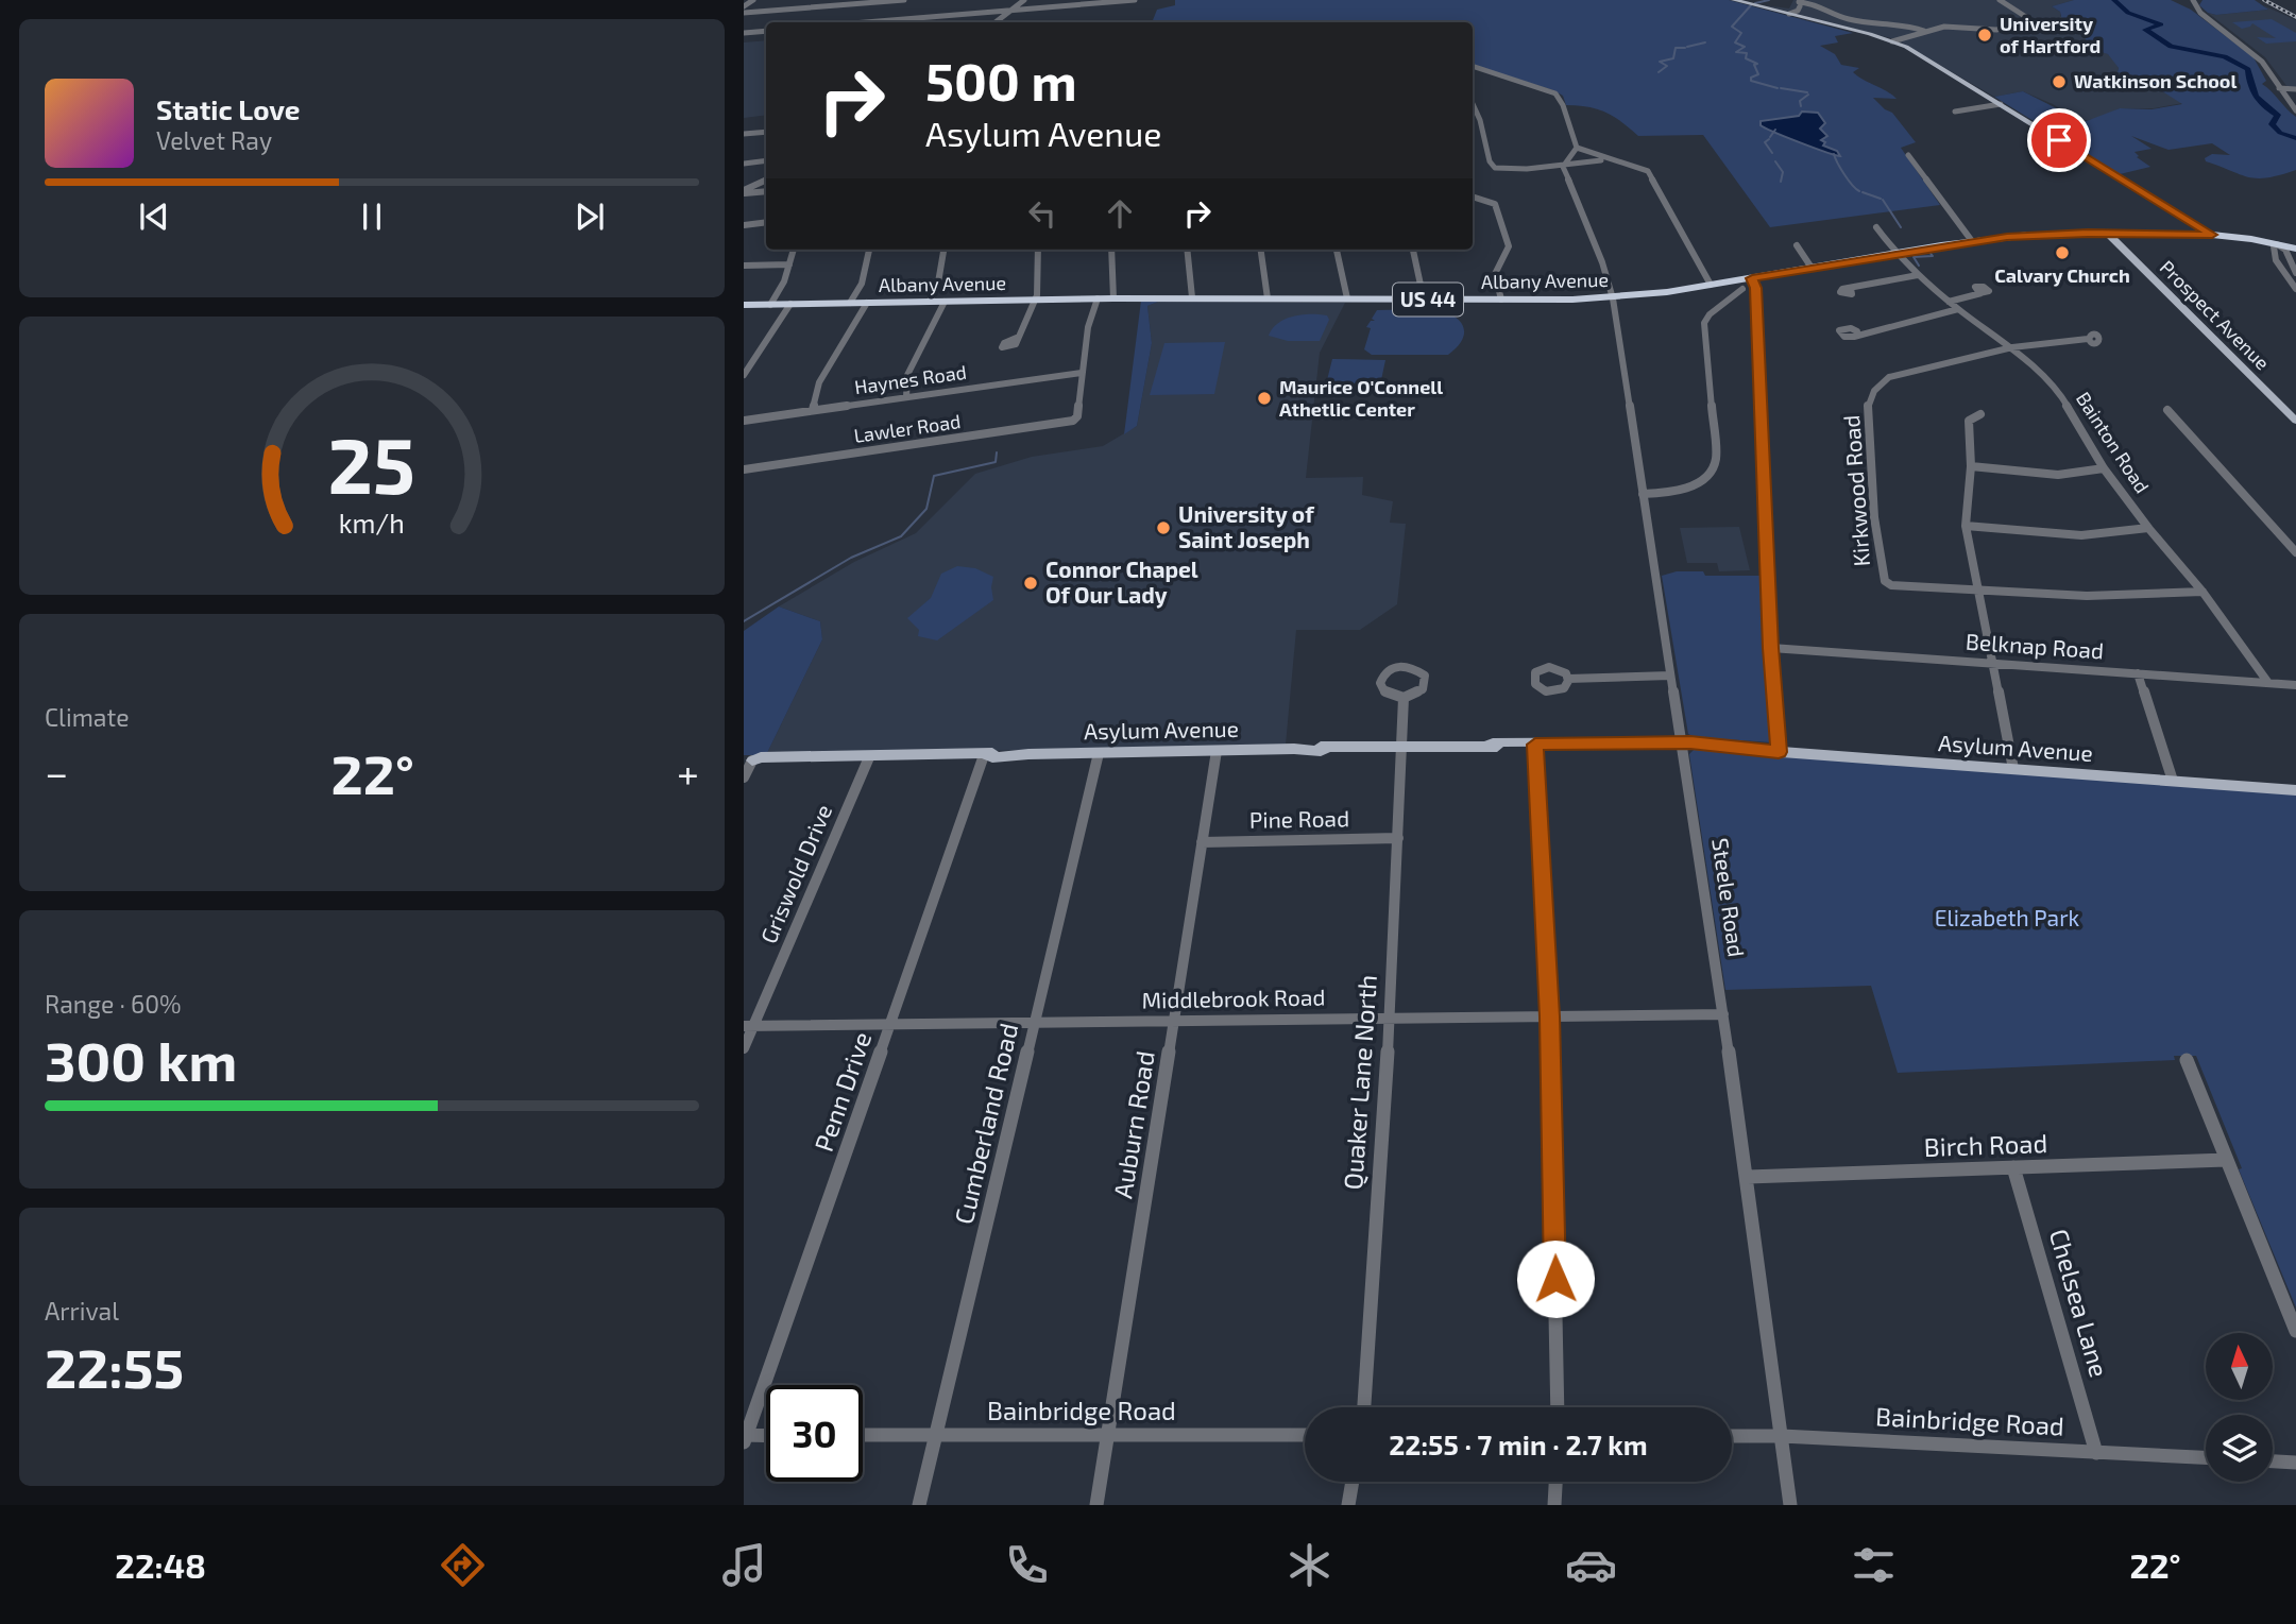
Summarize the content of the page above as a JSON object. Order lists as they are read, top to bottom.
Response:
{
  "streets": {
    "highway": ["Albany Avenue", "US 44"],
    "main road": ["Prospect Avenue", "Asylum Avenue"],
    "street": [
      "Haynes Road",
      "Lawler Road",
      "Bainton Road",
      "Kirkwood Road",
      "Belknap Road",
      "Pine Road",
      "Griswold Drive",
      "Steele Road",
      "Middlebrook Road",
      "Quaker Lane North",
      "Penn Drive",
      "Cumberland Road",
      "Auburn Road",
      "Birch Road",
      "Chelsea Lane",
      "Bainbridge Road"
    ]
  },
  "crossings": [
    ["Albany Avenue", "Prospect Avenue"],
    ["Albany Avenue", "Bainton Road"],
    ["Albany Avenue", "Steele Road"],
    ["Haynes Road", "Lawler Road"],
    ["Bainton Road", "Kirkwood Road"],
    ["Bainton Road", "Belknap Road"],
    ["Asylum Avenue", "Griswold Drive"],
    ["Asylum Avenue", "Steele Road"],
    ["Asylum Avenue", "Quaker Lane North"],
    ["Asylum Avenue", "Penn Drive"],
    ["Asylum Avenue", "Cumberland Road"],
    ["Asylum Avenue", "Auburn Road"],
    ["Pine Road", "Quaker Lane North"],
    ["Pine Road", "Auburn Road"],
    ["Griswold Drive", "Middlebrook Road"],
    ["Steele Road", "Middlebrook Road"],
    ["Steele Road", "Birch Road"],
    ["Steele Road", "Bainbridge Road"],
    ["Middlebrook Road", "Quaker Lane North"],
    ["Middlebrook Road", "Penn Drive"],
    ["Middlebrook Road", "Cumberland Road"],
    ["Middlebrook Road", "Auburn Road"],
    ["Cumberland Road", "Bainbridge Road"],
    ["Auburn Road", "Bainbridge Road"],
    ["Birch Road", "Chelsea Lane"],
    ["Chelsea Lane", "Bainbridge Road"]
  ],
  "parks": ["Elizabeth Park"],
  "places": [
    "University of Hartford",
    "Watkinson School",
    "Calvary Church",
    "Maurice O'Connell Athetlic Center",
    "University of Saint Joseph",
    "Connor Chapel Of Our Lady"
  ],
  "north": "top",
  "page": {
    "turn": ["500 m", "Asylum Avenue"],
    "song": ["Static Love", "Velvet Ray"],
    "tile": [
      "Climate",
      ["Range · 60%", "300 km"],
      ["Arrival", "22:55"]
    ],
    "heat": ["−", "22°", "+"],
    "limit": "30",
    "trip": "22:55 · 7 min · 2.7 km",
    "tabs": ["22:48", "22°"],
    "gauge": ["25", "km/h"]
  }
}
